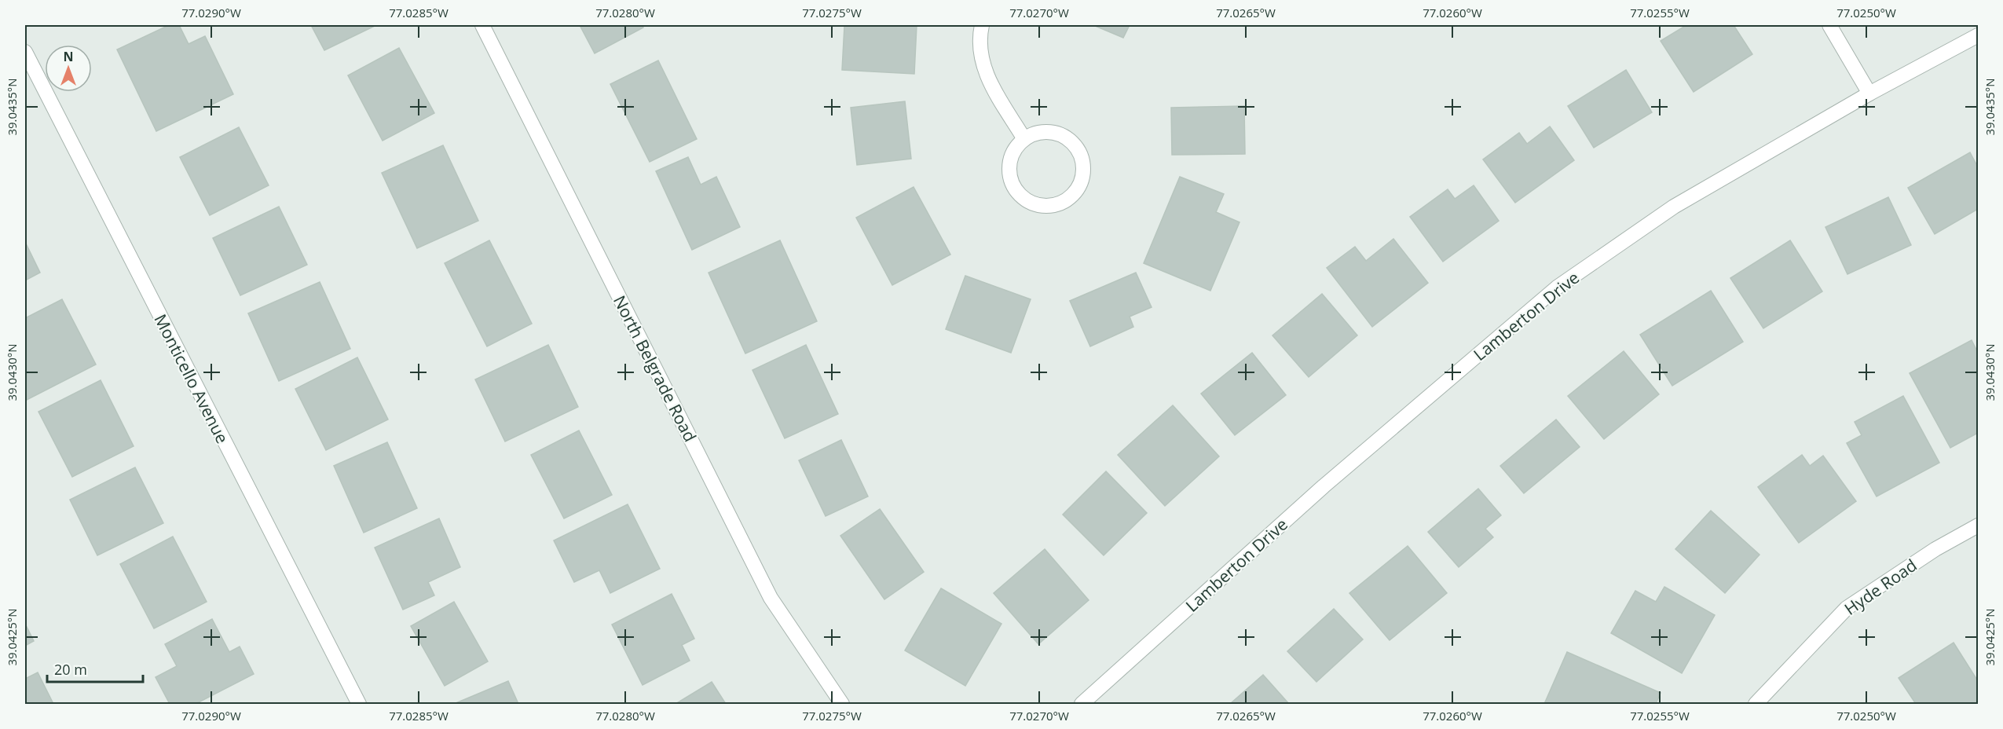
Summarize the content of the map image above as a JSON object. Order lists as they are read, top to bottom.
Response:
{
  "streets": {
    "street": [
      "Lamberton Drive",
      "North Belgrade Road",
      "Monticello Avenue",
      "Hyde Road"
    ]
  },
  "scale_bar": "20 m",
  "north": "top",
  "coordinates": [
    "77.0290°W",
    "77.0285°W",
    "77.0280°W",
    "77.0275°W",
    "77.0270°W",
    "77.0265°W",
    "77.0260°W",
    "77.0255°W",
    "77.0250°W",
    "39.0435°N",
    "39.0430°N",
    "39.0425°N"
  ]
}
